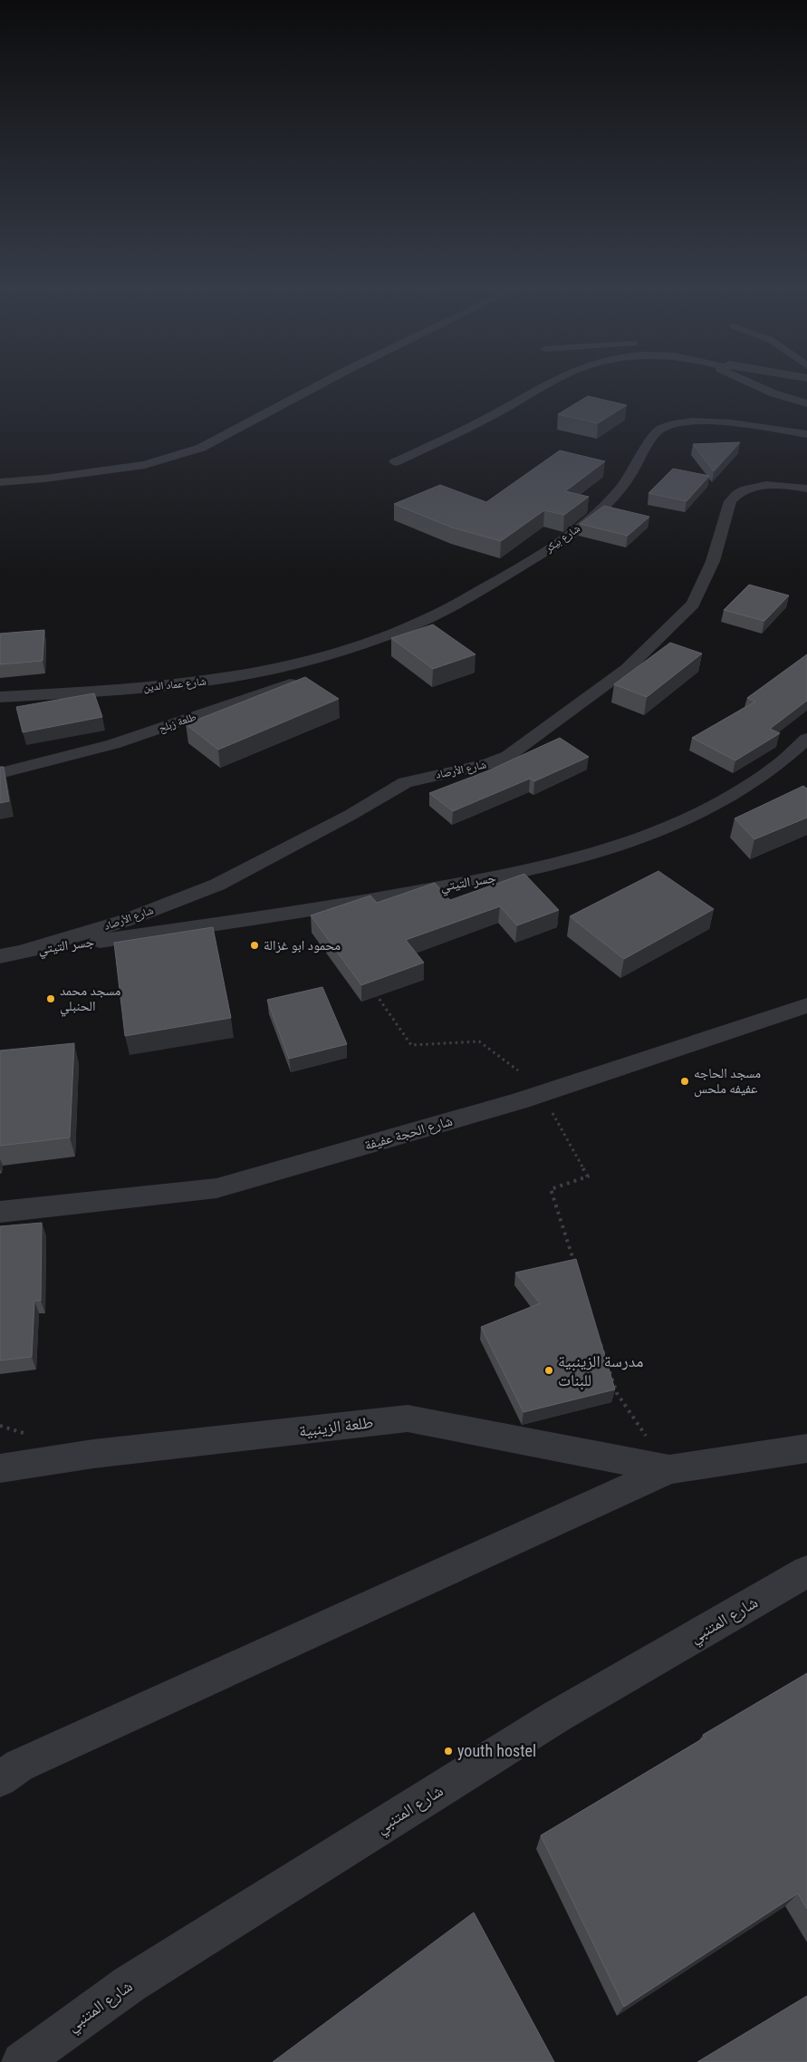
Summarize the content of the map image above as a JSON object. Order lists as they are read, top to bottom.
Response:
{
  "streets": {
    "street": [
      "شارع بيكر",
      "شارع عماد الدين",
      "طلعة زبلح",
      "شارع الأرصاد",
      "جسر التيتي",
      "شارع الحجة عفيفة",
      "طلعة الزينبية",
      "شارع المتنبي"
    ]
  },
  "crossings": [
    ["شارع بيكر", "شارع عماد الدين"],
    ["شارع بيكر", "طلعة زبلح"],
    ["شارع عماد الدين", "طلعة زبلح"],
    ["شارع الأرصاد", "جسر التيتي"]
  ],
  "places": [
    "محمود ابو غزالة",
    "مسجد محمد الحنبلي",
    "مسجد الحاجه عفيفه ملحس",
    "مدرسة الزينبية للبنات",
    "youth hostel"
  ]
}
